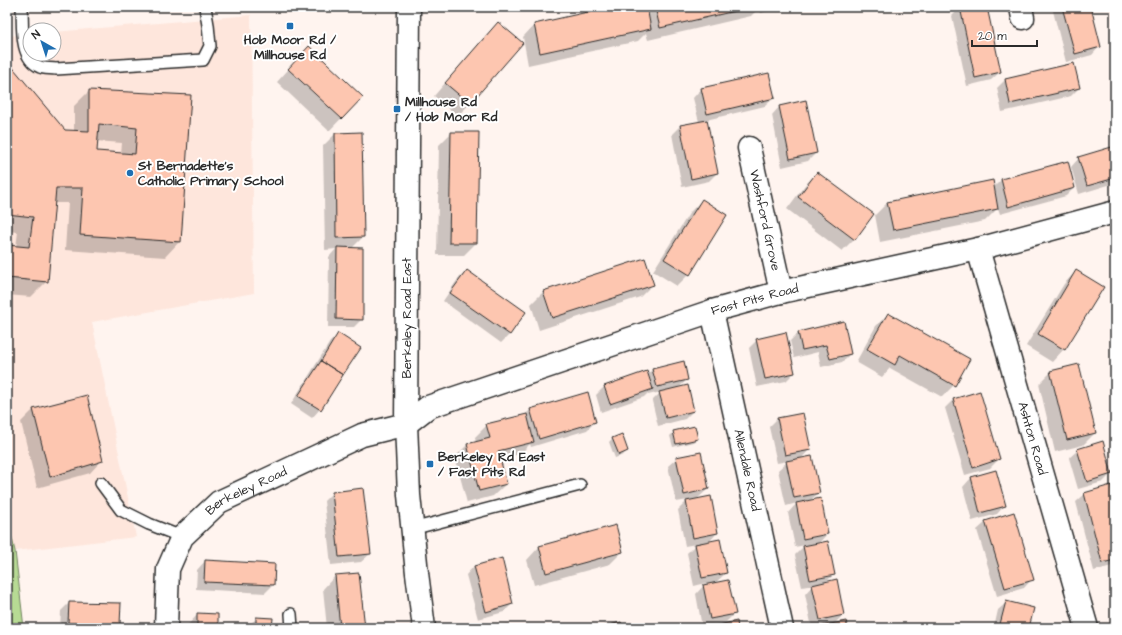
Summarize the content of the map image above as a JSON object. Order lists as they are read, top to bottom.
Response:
{
  "streets": {
    "street": [
      "Washford Grove",
      "Fast Pits Road",
      "Berkeley Road East",
      "Ashton Road",
      "Allendale Road",
      "Berkeley Road"
    ]
  },
  "crossings": [
    ["Washford Grove", "Fast Pits Road"],
    ["Fast Pits Road", "Berkeley Road East"],
    ["Fast Pits Road", "Ashton Road"],
    ["Fast Pits Road", "Allendale Road"],
    ["Fast Pits Road", "Berkeley Road"],
    ["Berkeley Road East", "Berkeley Road"]
  ],
  "places": {
    "transit": ["Hob Moor Rd / Millhouse Rd", "Millhouse Rd / Hob Moor Rd", "Berkeley Rd East / Fast Pits Rd"],
    "other": ["St Bernadette's Catholic Primary School"]
  },
  "scale_bar": "20 m",
  "north": "top left"
}
